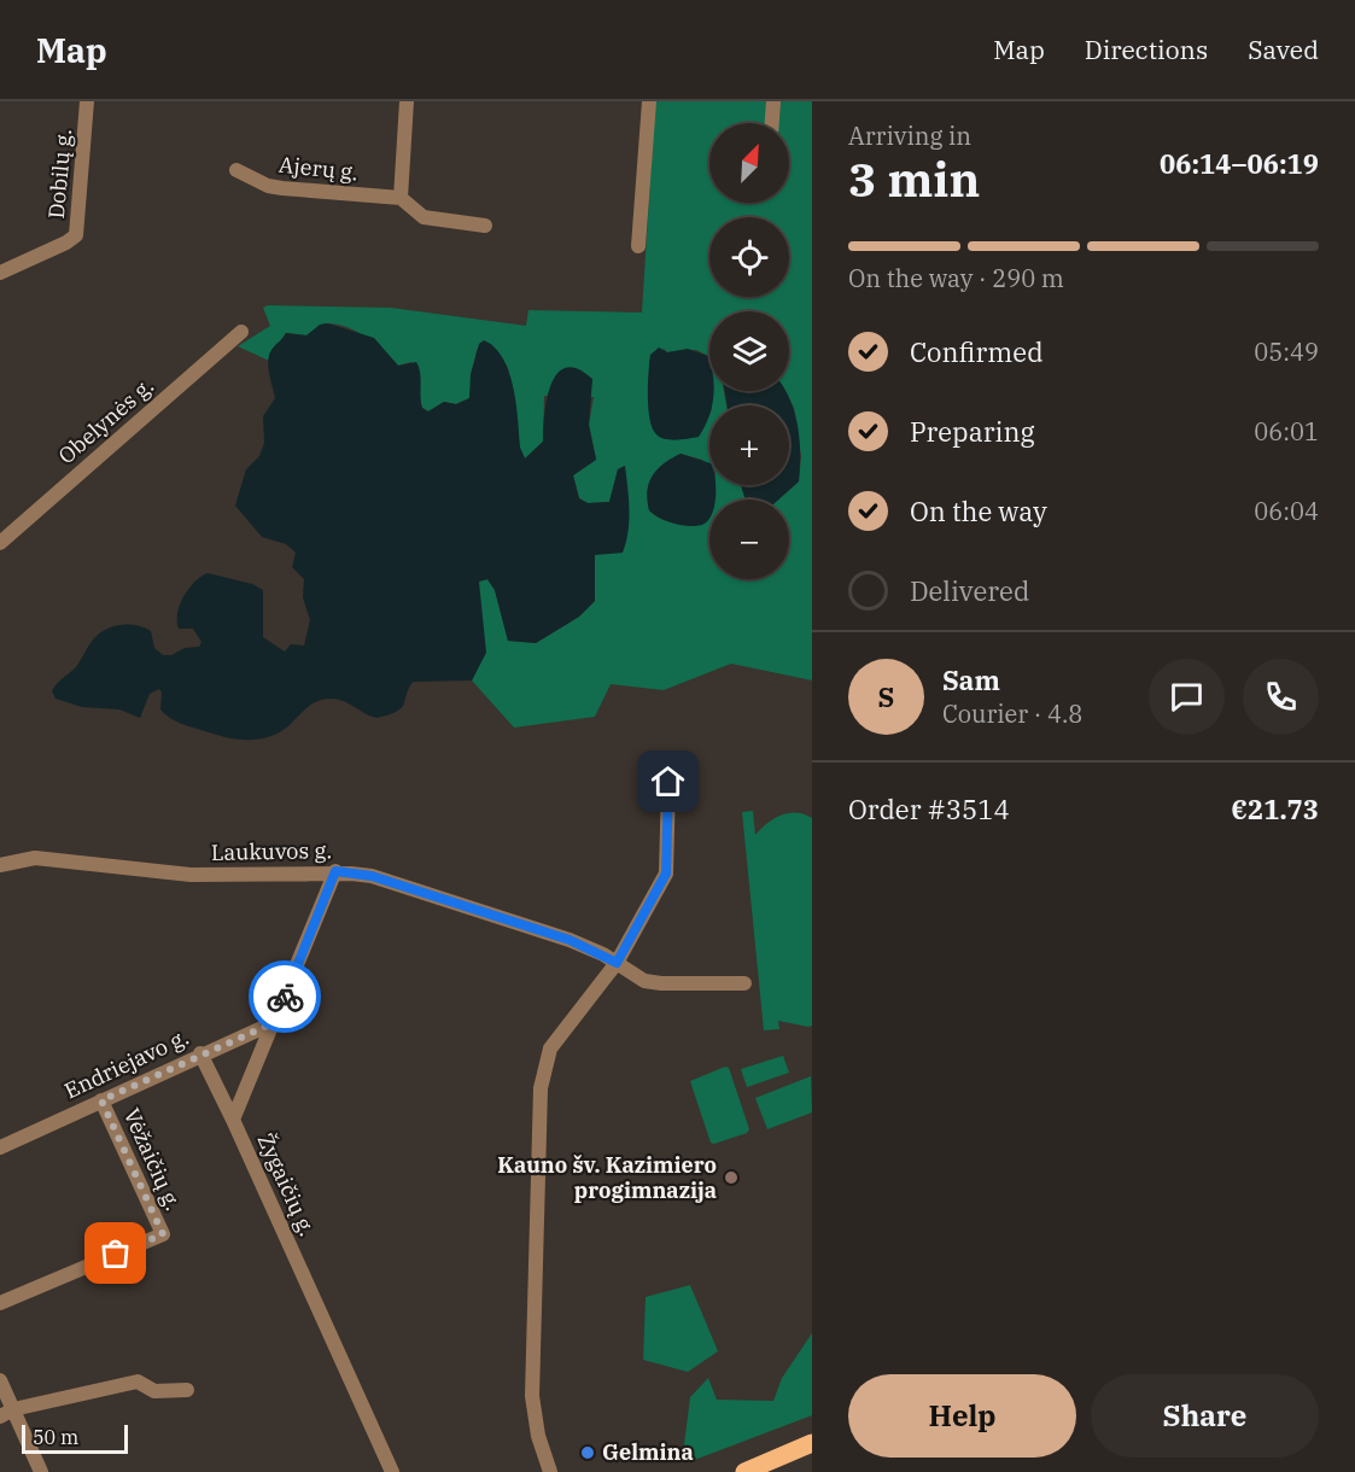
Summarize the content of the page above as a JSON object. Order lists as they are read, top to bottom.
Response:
{
  "streets": {
    "street": [
      "Ajerų g.",
      "Dobilų g.",
      "Obelynės g.",
      "Laukuvos g.",
      "Endriejavo g.",
      "Vėžaičių g.",
      "Žygaičių g."
    ]
  },
  "crossings": [
    ["Laukuvos g.", "Žygaičių g."],
    ["Endriejavo g.", "Vėžaičių g."],
    ["Endriejavo g.", "Žygaičių g."]
  ],
  "places": ["Kauno šv. Kazimiero progimnazija", "Gelmina"],
  "scale_bar": "50 m",
  "north": "top right",
  "page": {
    "header": "Map",
    "nav": ["Map", "Directions", "Saved"],
    "heading": ["3 min", "Arriving in", "06:14–06:19"],
    "panel": [
      "Sam",
      "Courier · 4.8",
      "Order #3514",
      "€21.73"
    ],
    "map_buttons": ["+", "−"],
    "bar": "On the way · 290 m",
    "list": [
      ["Confirmed", "05:49"],
      ["Preparing", "06:01"],
      ["On the way", "06:04"],
      "Delivered"
    ],
    "round": "S",
    "buttons": ["Help", "Share"],
    "scale": "50 m"
  }
}
